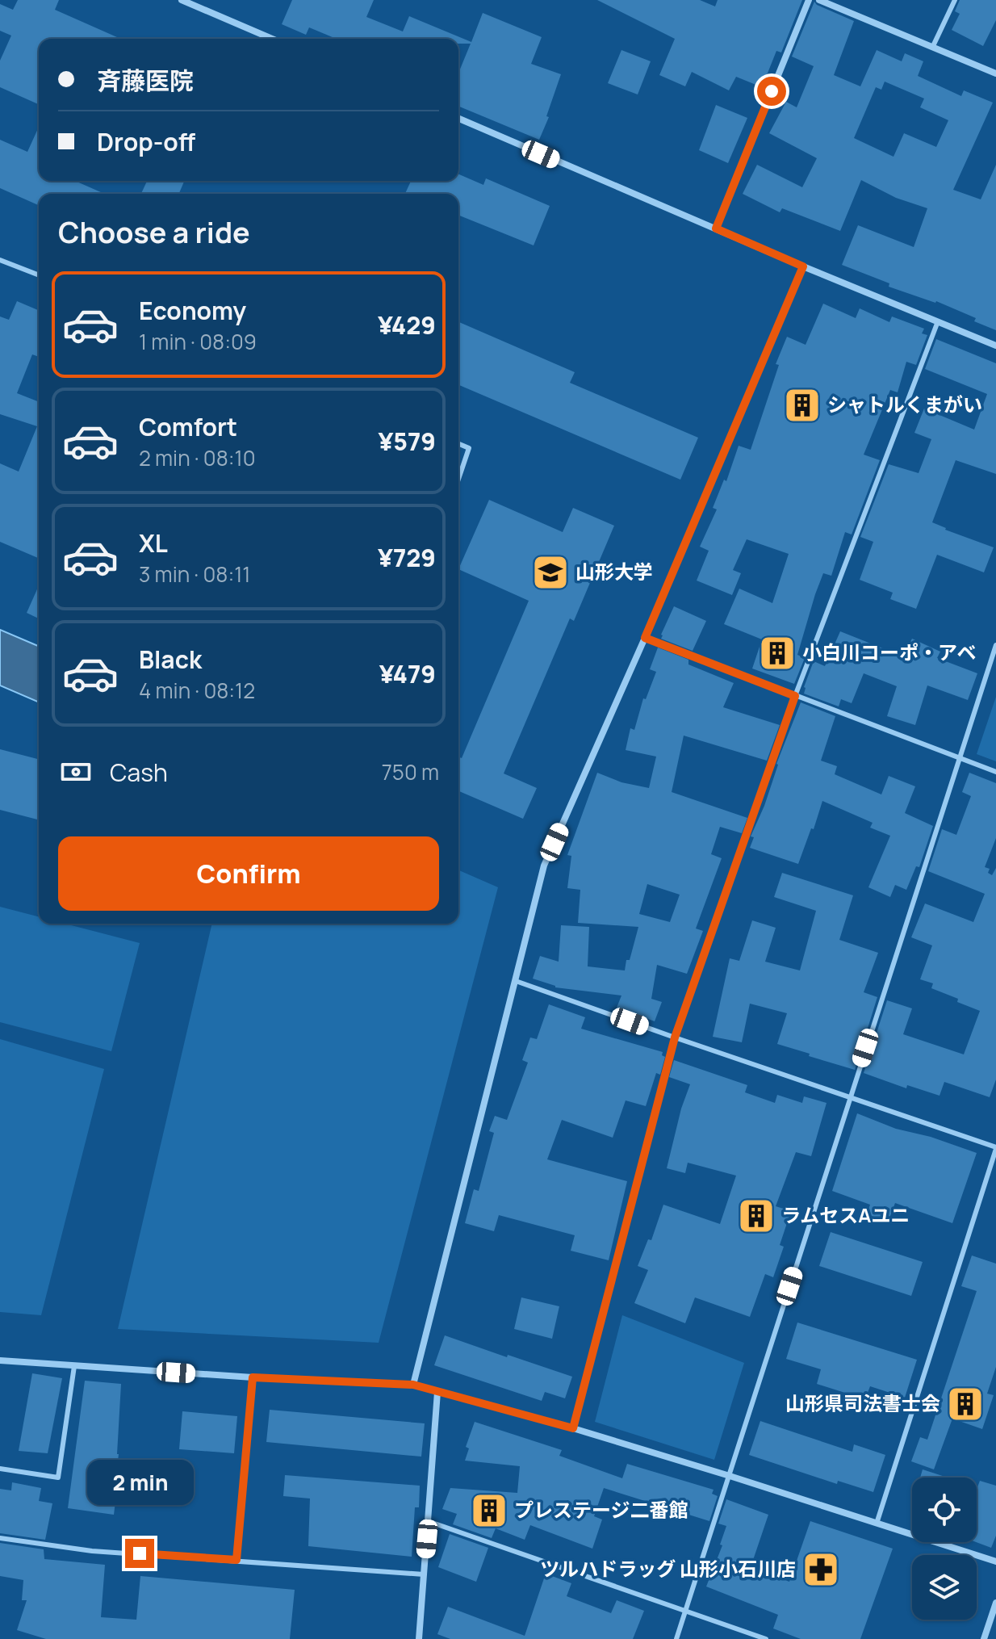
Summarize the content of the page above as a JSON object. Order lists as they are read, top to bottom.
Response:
{
  "places": {
    "building": [
      "シャトルくまがい",
      "小白川コーポ・アベ",
      "ラムセスAユニ",
      "山形県司法書士会",
      "プレステージ二番館"
    ],
    "school or university": ["山形大学"],
    "pharmacy": ["ツルハドラッグ 山形小石川店"]
  },
  "page": {
    "banner": ["斉藤医院", "Drop-off"],
    "heading": "Choose a ride",
    "list": [
      {
        "name": "Economy",
        "note": "1 min · 08:09",
        "value": "¥429"
      },
      {
        "name": "Comfort",
        "note": "2 min · 08:10",
        "value": "¥579"
      },
      {
        "name": "XL",
        "note": "3 min · 08:11",
        "value": "¥729"
      },
      {
        "name": "Black",
        "note": "4 min · 08:12",
        "value": "¥479"
      }
    ],
    "pay": ["Cash", "750 m"],
    "buttons": "Confirm",
    "bubble": "2 min"
  }
}
